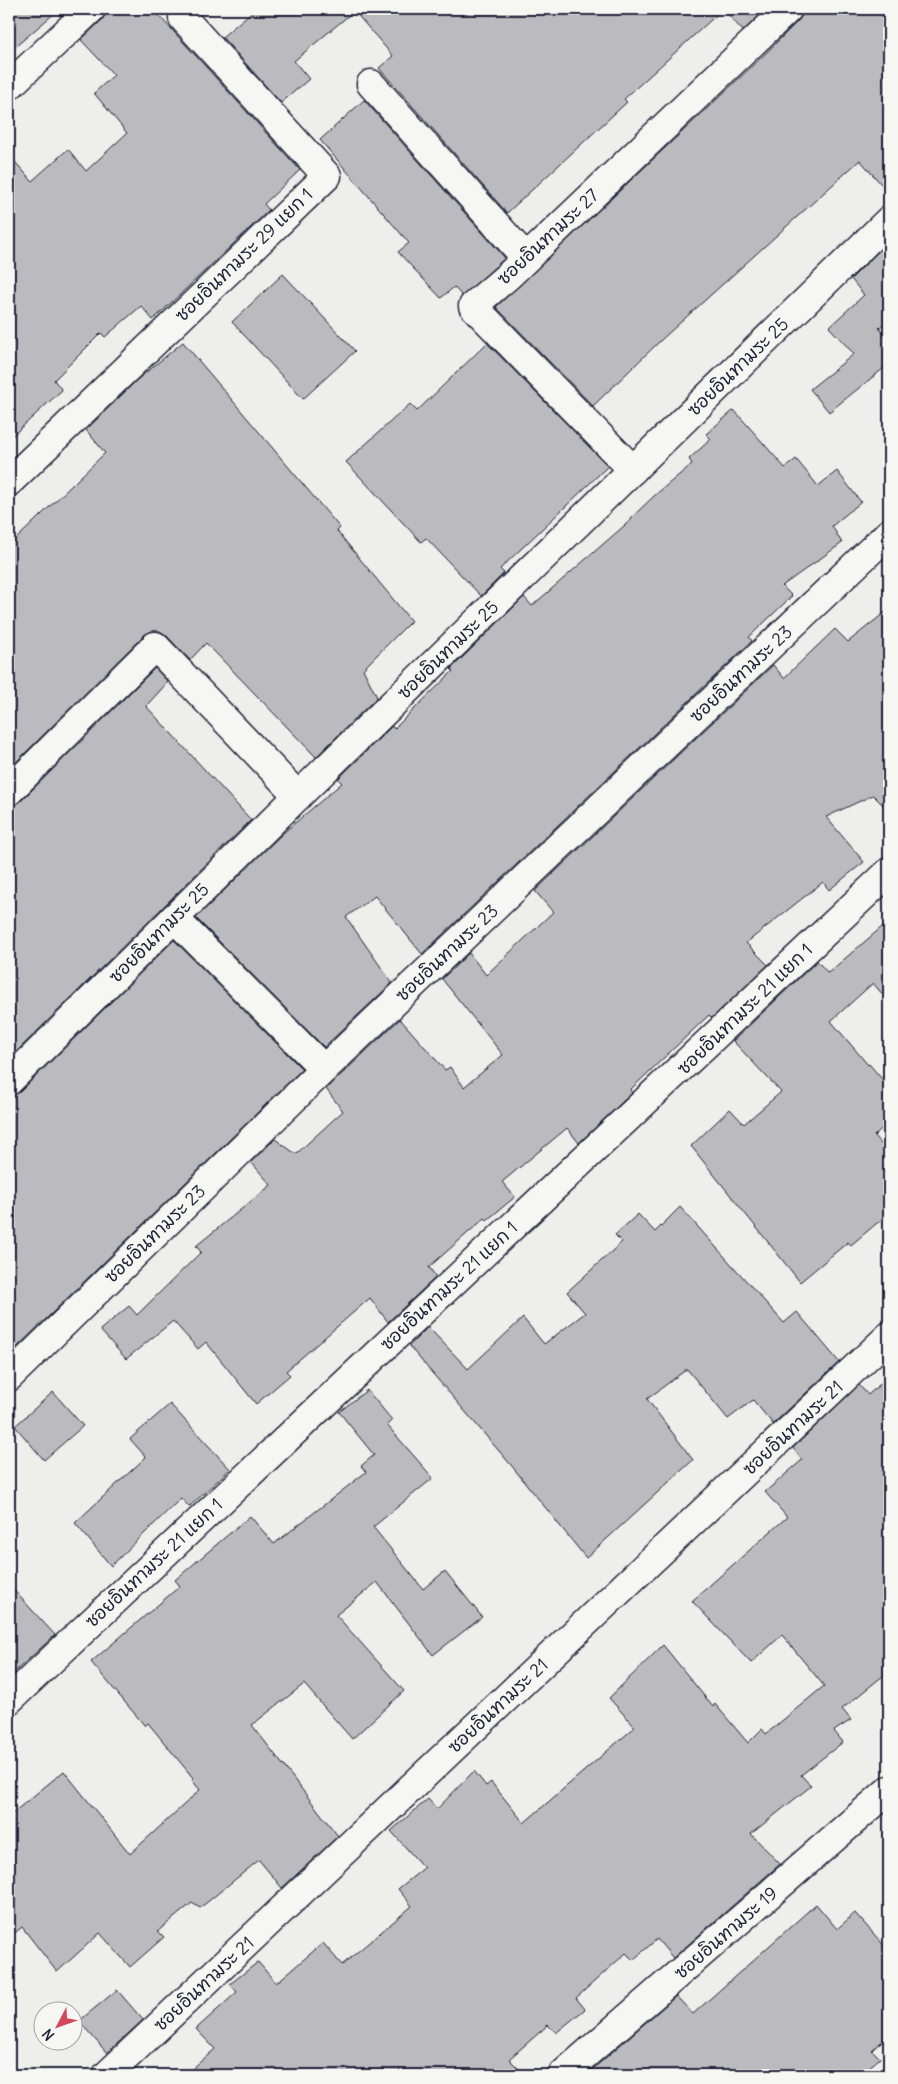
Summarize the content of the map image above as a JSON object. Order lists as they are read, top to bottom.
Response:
{
  "streets": {
    "street": [
      "ซอยอินทามระ 27",
      "ซอยอินทามระ 29 แยก 1",
      "ซอยอินทามระ 25",
      "ซอยอินทามระ 23",
      "ซอยอินทามระ 21 แยก 1",
      "ซอยอินทามระ 21",
      "ซอยอินทามระ 19"
    ]
  },
  "crossings": [
    ["ซอยอินทามระ 27", "ซอยอินทามระ 25"]
  ],
  "north": "bottom left"
}
